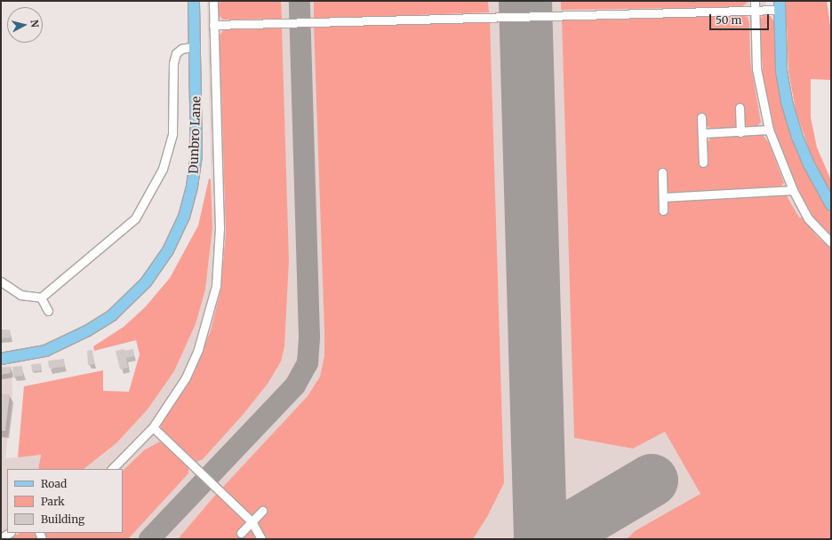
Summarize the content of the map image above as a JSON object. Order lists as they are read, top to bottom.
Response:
{
  "streets": {
    "main road": ["Dunbro Lane"]
  },
  "legend": ["Road", "Park", "Building"],
  "scale_bar": "50 m",
  "north": "right"
}
